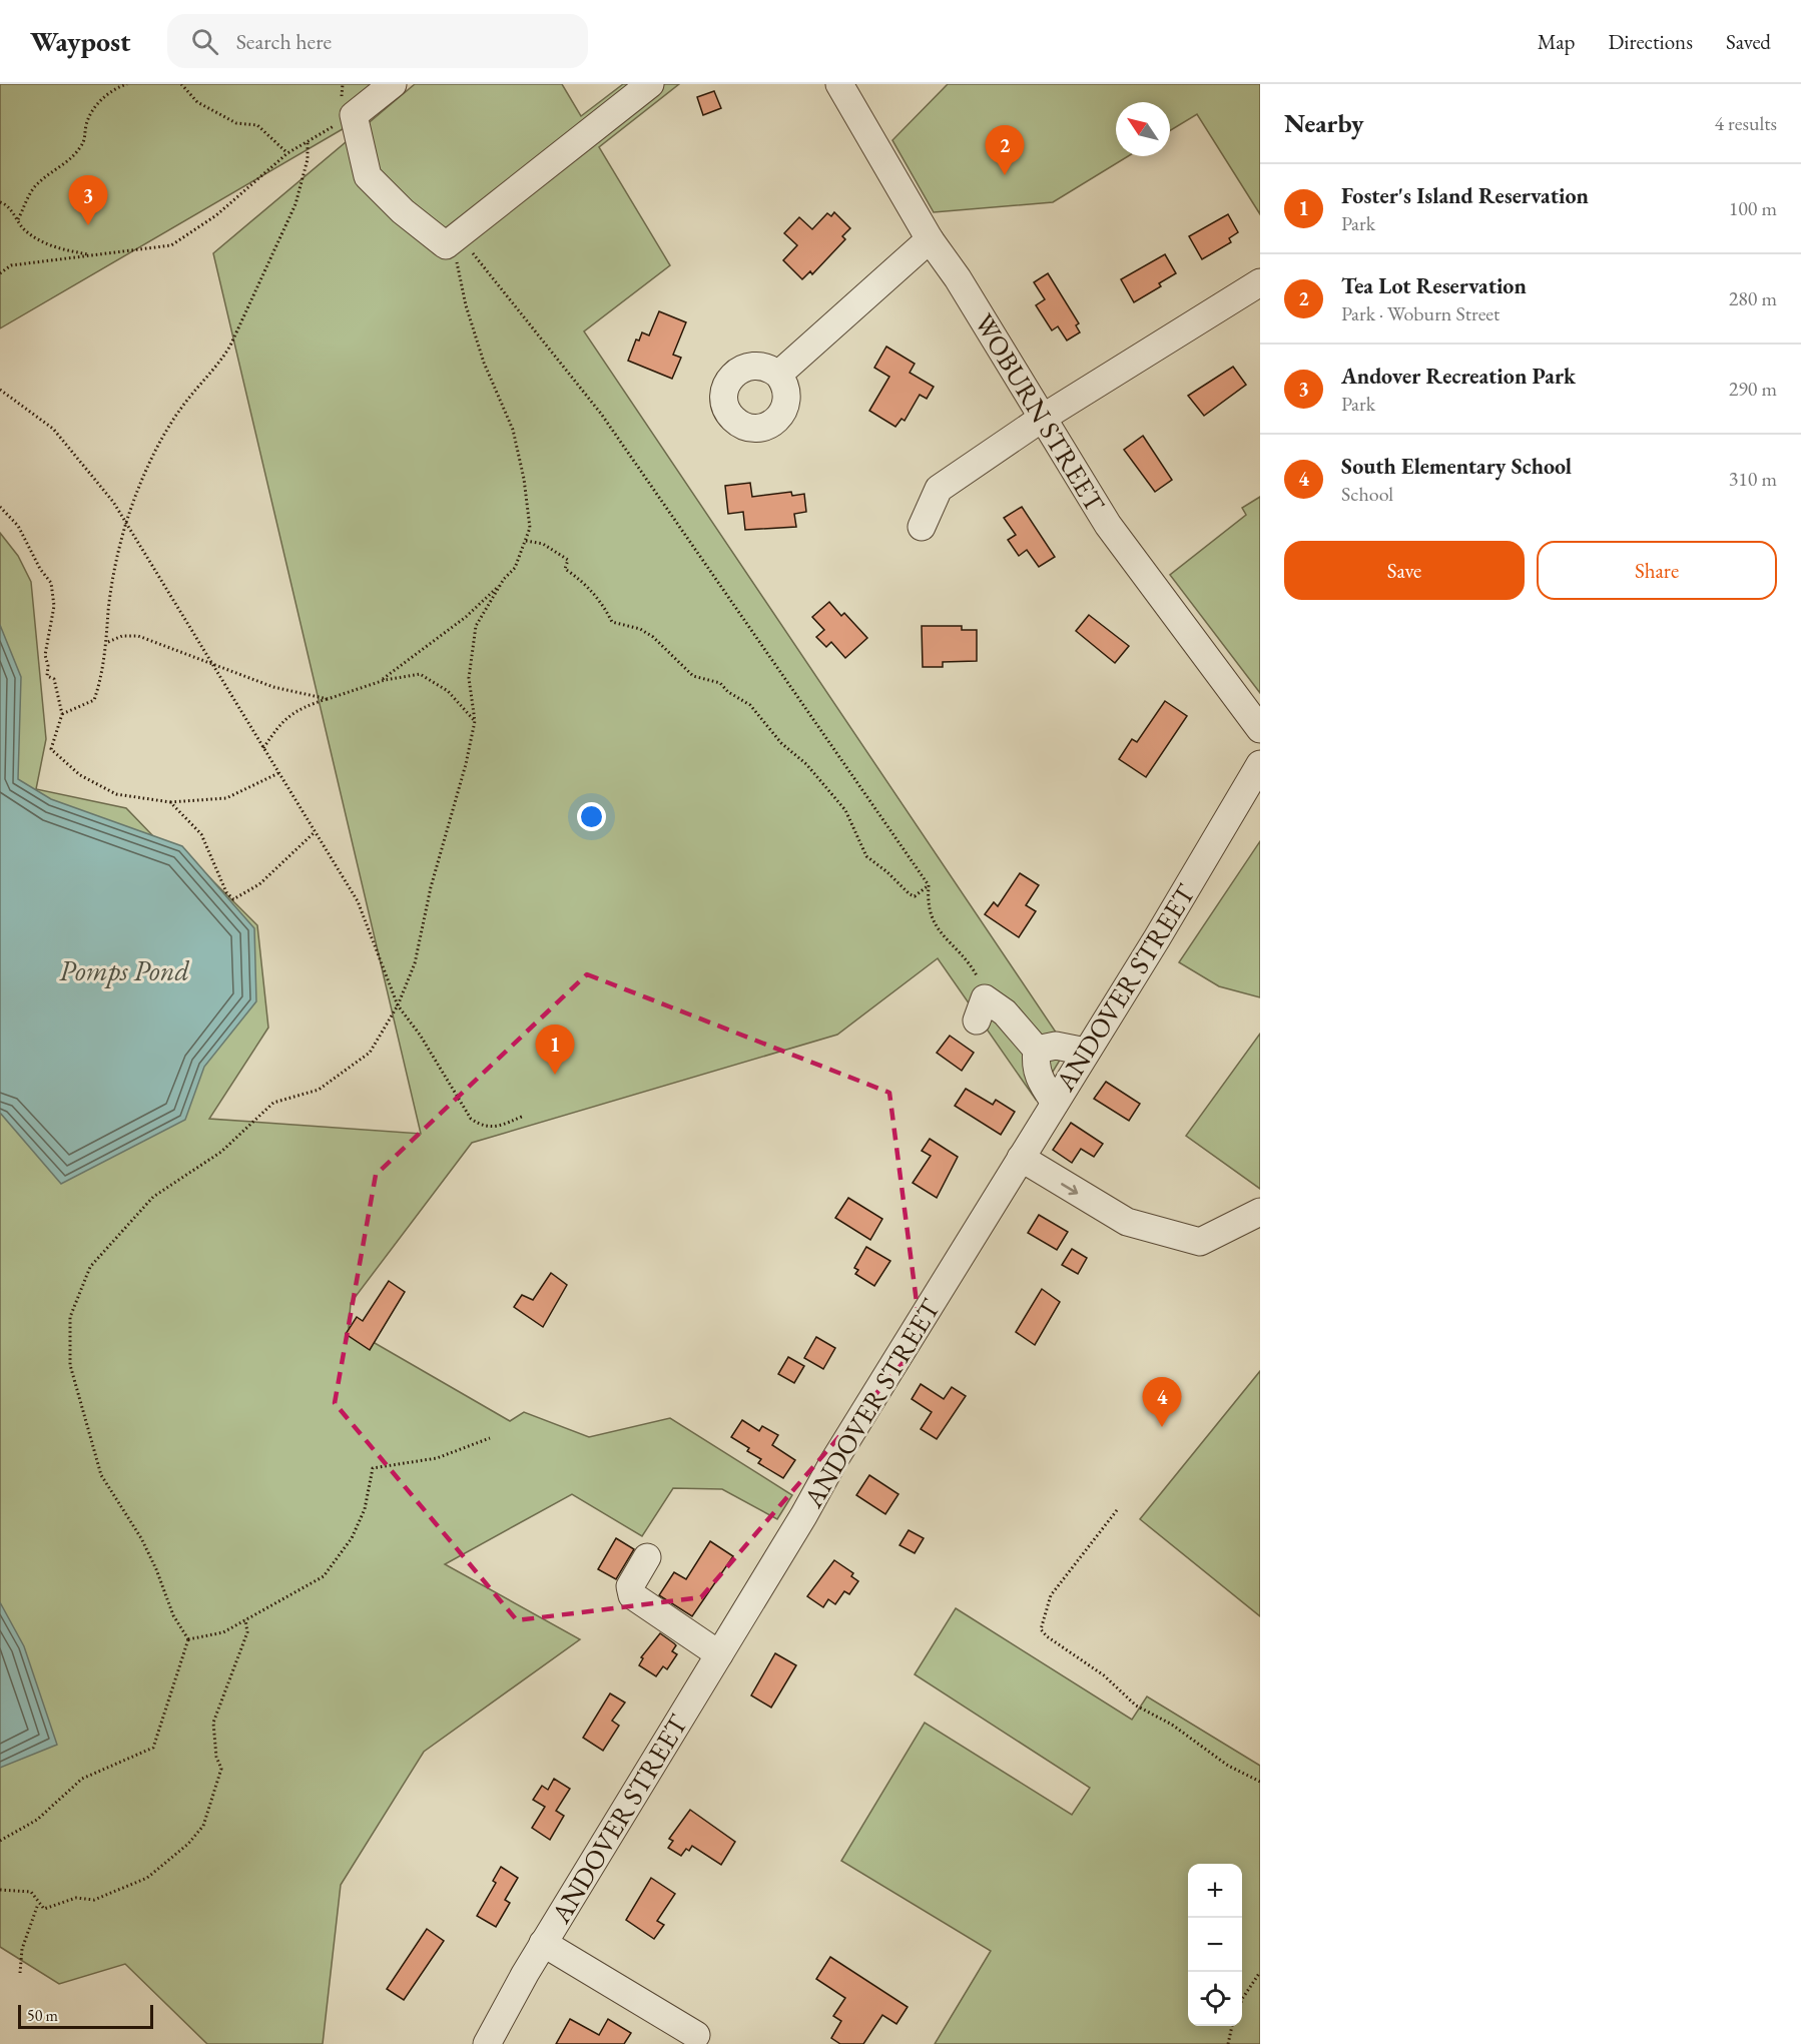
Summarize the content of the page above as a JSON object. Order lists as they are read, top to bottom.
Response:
{
  "streets": {
    "street": ["WOBURN STREET", "ANDOVER STREET"]
  },
  "water": ["Pomps Pond"],
  "scale_bar": "50 m",
  "north": "top left",
  "page": {
    "header": "Waypost",
    "search": "Search here",
    "nav": ["Map", "Directions", "Saved"],
    "heading": ["Nearby", "4 results"],
    "pins": [
      "2",
      "3",
      "1",
      "4"
    ],
    "list": [
      {
        "mark": "1",
        "name": "Foster's Island Reservation",
        "note": "Park",
        "value": "100 m"
      },
      {
        "mark": "2",
        "name": "Tea Lot Reservation",
        "note": "Park · Woburn Street",
        "value": "280 m"
      },
      {
        "mark": "3",
        "name": "Andover Recreation Park",
        "note": "Park",
        "value": "290 m"
      },
      {
        "mark": "4",
        "name": "South Elementary School",
        "note": "School",
        "value": "310 m"
      }
    ],
    "buttons": ["Save", "Share"],
    "map_buttons": ["+", "−"],
    "scale": "50 m"
  }
}
